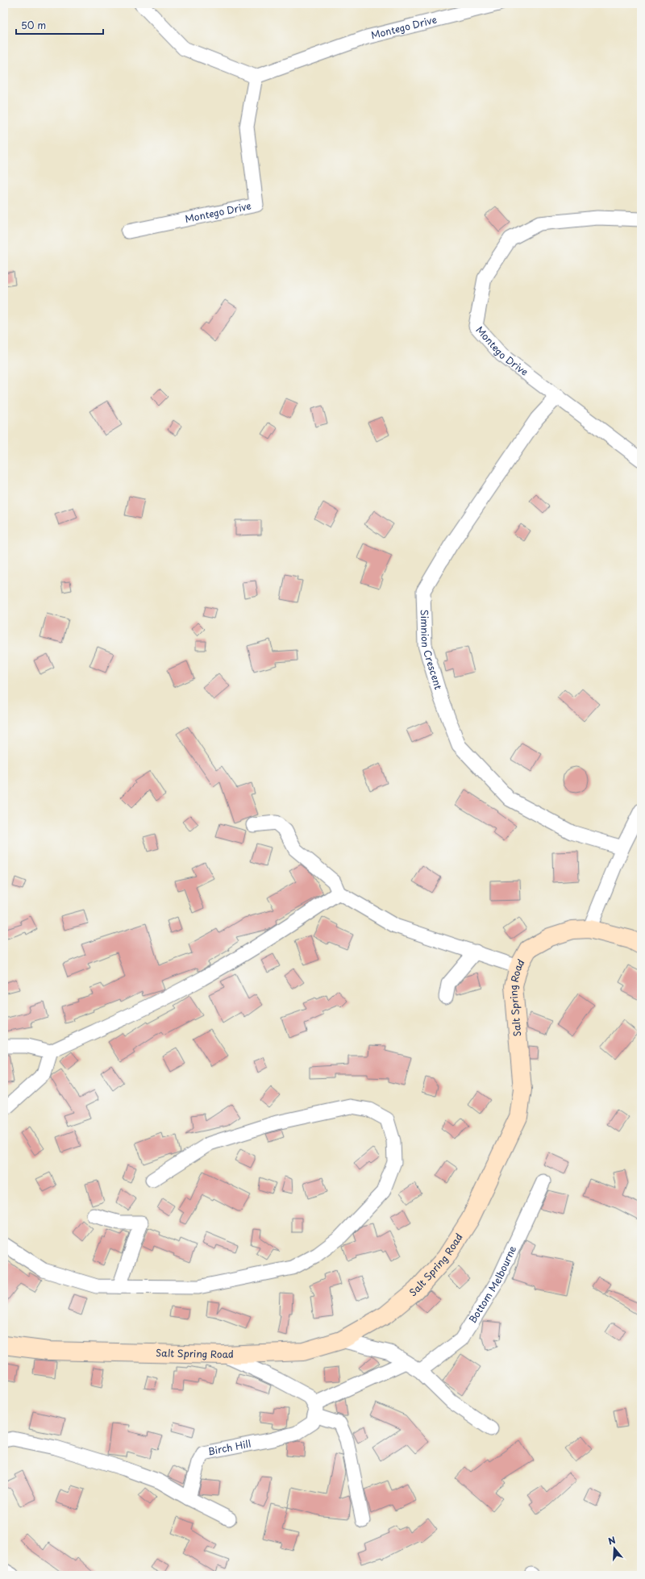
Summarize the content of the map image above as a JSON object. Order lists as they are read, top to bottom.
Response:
{
  "streets": {
    "street": [
      "Montego Drive",
      "Simnion Crescent",
      "Salt Spring Road",
      "Bottom Melbourne",
      "Birch Hill"
    ]
  },
  "crossings": [
    ["Montego Drive", "Simnion Crescent"]
  ],
  "scale_bar": "50 m",
  "north": "top"
}
